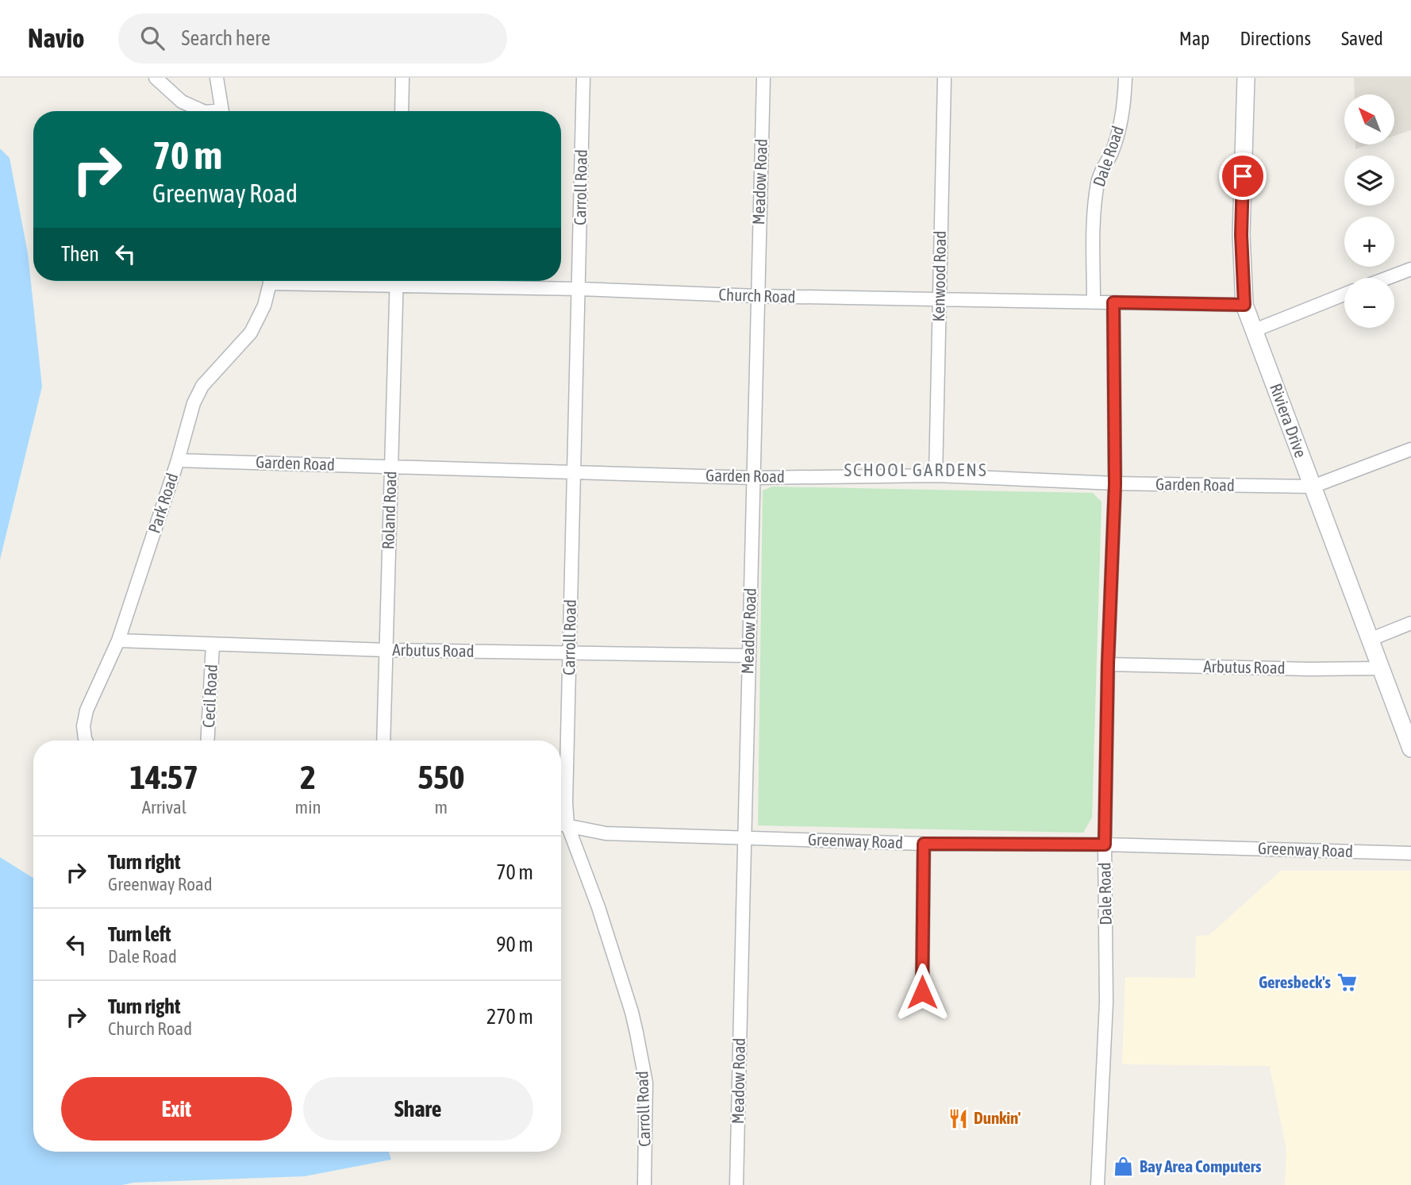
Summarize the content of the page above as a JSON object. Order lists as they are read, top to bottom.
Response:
{
  "streets": {
    "street": [
      "Dale Road",
      "Meadow Road",
      "Carroll Road",
      "Kenwood Road",
      "Church Road",
      "Riviera Drive",
      "Garden Road",
      "Park Road",
      "Roland Road",
      "Arbutus Road",
      "Cecil Road",
      "Greenway Road"
    ]
  },
  "crossings": [
    ["Dale Road", "Church Road"],
    ["Dale Road", "Garden Road"],
    ["Dale Road", "Arbutus Road"],
    ["Dale Road", "Greenway Road"],
    ["Meadow Road", "Church Road"],
    ["Meadow Road", "Garden Road"],
    ["Meadow Road", "Arbutus Road"],
    ["Meadow Road", "Greenway Road"],
    ["Carroll Road", "Church Road"],
    ["Carroll Road", "Garden Road"],
    ["Carroll Road", "Arbutus Road"],
    ["Carroll Road", "Greenway Road"],
    ["Kenwood Road", "Church Road"],
    ["Kenwood Road", "Garden Road"],
    ["Church Road", "Riviera Drive"],
    ["Church Road", "Roland Road"],
    ["Riviera Drive", "Garden Road"],
    ["Riviera Drive", "Arbutus Road"],
    ["Garden Road", "Park Road"],
    ["Garden Road", "Roland Road"],
    ["Park Road", "Arbutus Road"],
    ["Roland Road", "Arbutus Road"],
    ["Arbutus Road", "Cecil Road"]
  ],
  "districts": ["SCHOOL GARDENS"],
  "places": {
    "supermarket": ["Geresbeck's"],
    "restaurant": ["Dunkin'"],
    "shop": ["Bay Area Computers"]
  },
  "north": "top left",
  "page": {
    "header": "Navio",
    "search": "Search here",
    "nav": ["Map", "Directions", "Saved"],
    "map_buttons": ["+", "−"],
    "turn": ["70 m", "Greenway Road"],
    "then": "Then",
    "eta": [
      "14:57",
      "Arrival",
      "2",
      "min",
      "550",
      "m"
    ],
    "list": [
      {
        "name": "Turn right",
        "note": "Greenway Road",
        "value": "70 m"
      },
      {
        "name": "Turn left",
        "note": "Dale Road",
        "value": "90 m"
      },
      {
        "name": "Turn right",
        "note": "Church Road",
        "value": "270 m"
      }
    ],
    "buttons": ["Exit", "Share"]
  }
}
